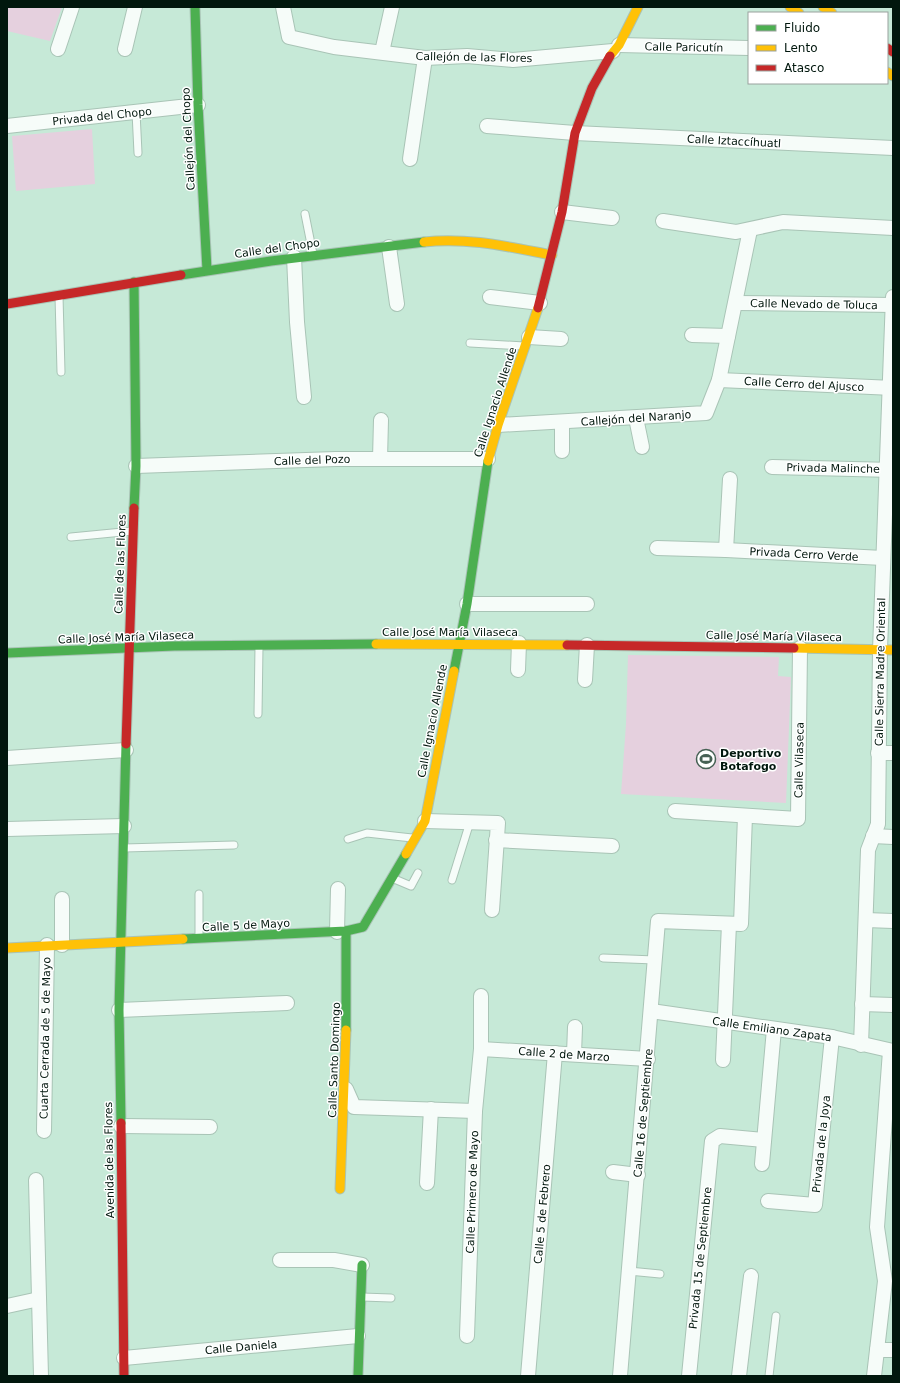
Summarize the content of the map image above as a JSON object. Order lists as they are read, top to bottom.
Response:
{
  "streets": {
    "street": [
      "Calle Paricutín",
      "Callejón de las Flores",
      "Privada del Chopo",
      "Callejón del Chopo",
      "Calle Iztaccíhuatl",
      "Calle del Chopo",
      "Calle Nevado de Toluca",
      "Calle Cerro del Ajusco",
      "Calle Ignacio Allende",
      "Callejón del Naranjo",
      "Calle del Pozo",
      "Privada Malinche",
      "Privada Cerro Verde",
      "Calle de las Flores",
      "Calle José María Vilaseca",
      "Calle Sierra Madre Oriental",
      "Calle Vilaseca",
      "Calle 5 de Mayo",
      "Calle Emiliano Zapata",
      "Cuarta Cerrada de 5 de Mayo",
      "Calle 2 de Marzo",
      "Calle Santo Domingo",
      "Calle 16 de Septiembre",
      "Privada de la Joya",
      "Avenida de las Flores",
      "Calle Primero de Mayo",
      "Calle 5 de Febrero",
      "Privada 15 de Septiembre",
      "Calle Daniela"
    ]
  },
  "crossings": [
    ["Calle Paricutín", "Callejón de las Flores"],
    ["Calle Paricutín", "Calle Ignacio Allende"],
    ["Callejón de las Flores", "Calle Ignacio Allende"],
    ["Privada del Chopo", "Callejón del Chopo"],
    ["Callejón del Chopo", "Calle del Chopo"],
    ["Calle Iztaccíhuatl", "Calle Ignacio Allende"],
    ["Calle del Chopo", "Calle Ignacio Allende"],
    ["Calle del Chopo", "Calle de las Flores"],
    ["Calle Nevado de Toluca", "Callejón del Naranjo"],
    ["Calle Nevado de Toluca", "Calle Sierra Madre Oriental"],
    ["Calle Cerro del Ajusco", "Callejón del Naranjo"],
    ["Calle Cerro del Ajusco", "Calle Sierra Madre Oriental"],
    ["Calle Ignacio Allende", "Callejón del Naranjo"],
    ["Calle Ignacio Allende", "Calle del Pozo"],
    ["Calle Ignacio Allende", "Calle José María Vilaseca"],
    ["Calle Ignacio Allende", "Calle 5 de Mayo"],
    ["Calle del Pozo", "Calle de las Flores"],
    ["Privada Malinche", "Calle Sierra Madre Oriental"],
    ["Privada Cerro Verde", "Calle Sierra Madre Oriental"],
    ["Calle de las Flores", "Calle José María Vilaseca"],
    ["Calle de las Flores", "Calle 5 de Mayo"],
    ["Calle de las Flores", "Avenida de las Flores"],
    ["Calle José María Vilaseca", "Calle Sierra Madre Oriental"],
    ["Calle José María Vilaseca", "Calle Vilaseca"],
    ["Calle Sierra Madre Oriental", "Calle Emiliano Zapata"],
    ["Calle 5 de Mayo", "Cuarta Cerrada de 5 de Mayo"],
    ["Calle 5 de Mayo", "Calle Santo Domingo"],
    ["Calle 5 de Mayo", "Avenida de las Flores"],
    ["Calle Emiliano Zapata", "Calle 16 de Septiembre"],
    ["Calle Emiliano Zapata", "Privada de la Joya"],
    ["Calle 2 de Marzo", "Calle 16 de Septiembre"],
    ["Calle 2 de Marzo", "Calle Primero de Mayo"],
    ["Calle 2 de Marzo", "Calle 5 de Febrero"],
    ["Avenida de las Flores", "Calle Daniela"]
  ],
  "places": {
    "sports": ["Deportivo Botafogo"]
  },
  "legend": ["Fluido", "Lento", "Atasco"]
}
